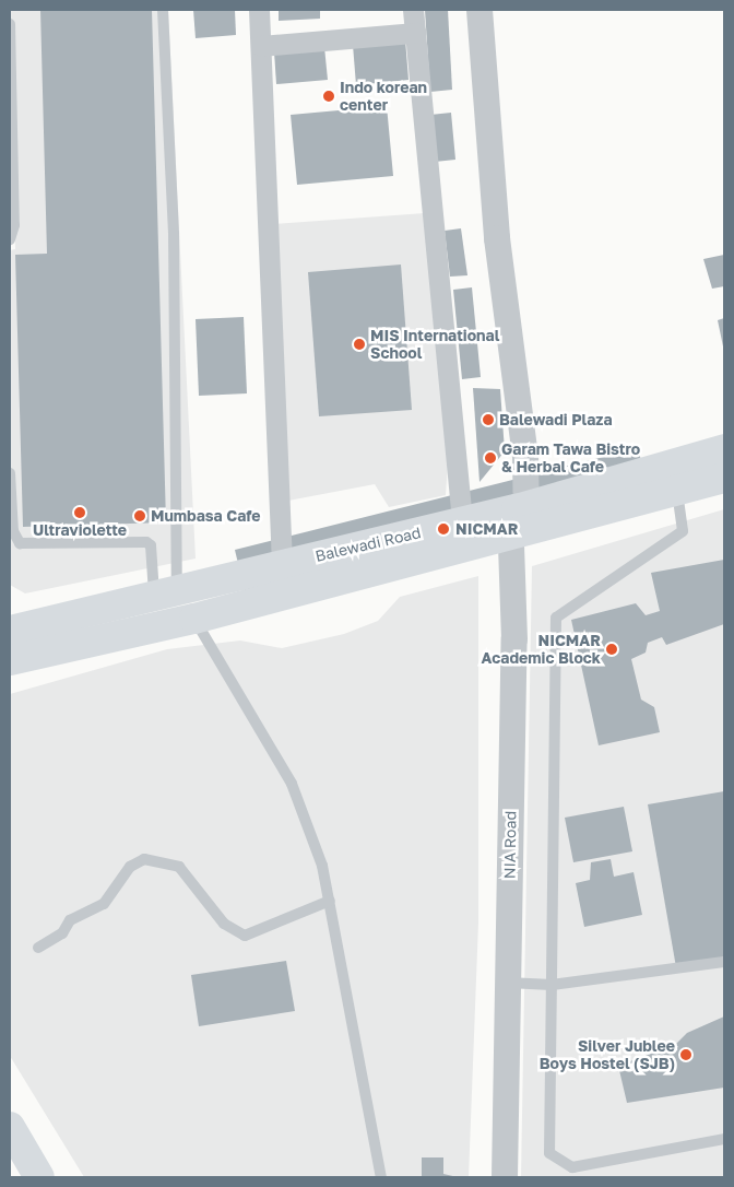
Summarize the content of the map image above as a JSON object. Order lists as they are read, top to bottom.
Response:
{
  "streets": {
    "main road": ["Balewadi Road"],
    "street": ["NIA Road"]
  },
  "crossings": [
    ["Balewadi Road", "NIA Road"]
  ],
  "places": [
    "Indo korean center",
    "MIS International School",
    "Balewadi Plaza",
    "Garam Tawa Bistro & Herbal Cafe",
    "Ultraviolette",
    "Mumbasa Cafe",
    "NICMAR",
    "NICMAR Academic Block",
    "Silver Jublee Boys Hostel (SJB)"
  ]
}
